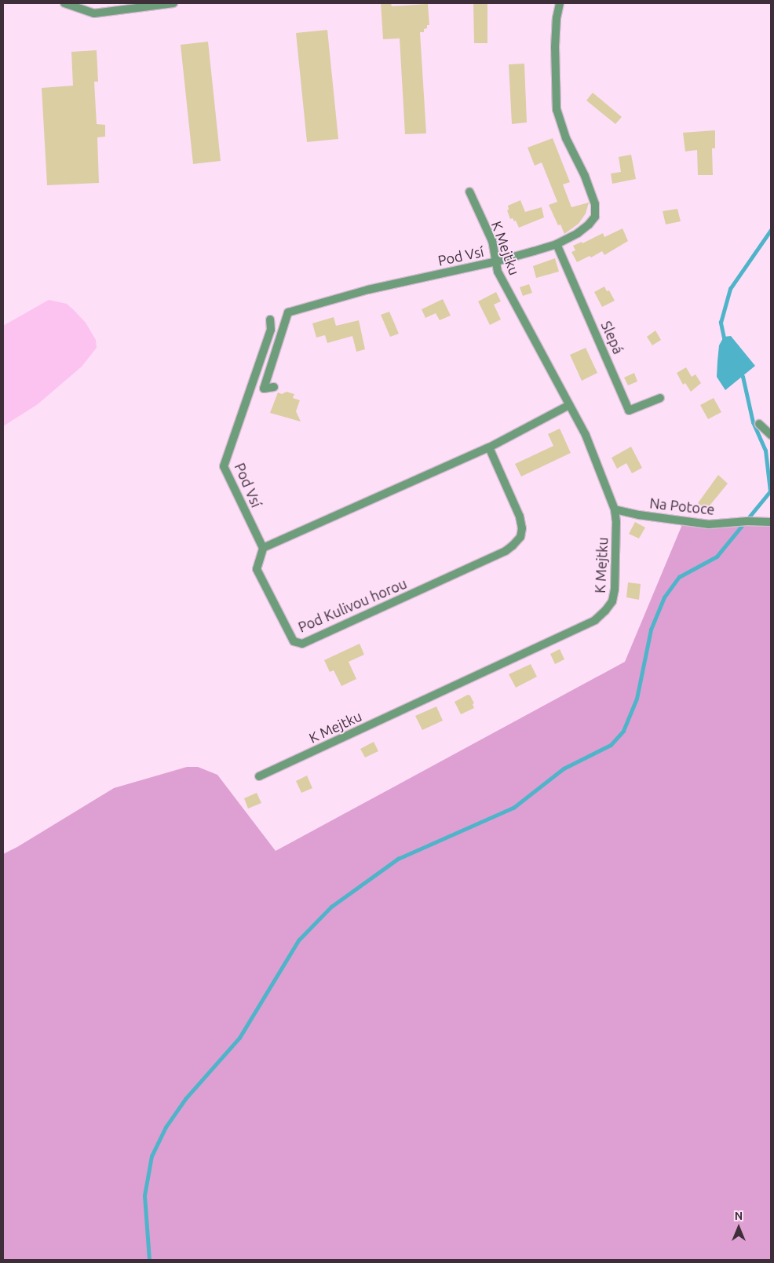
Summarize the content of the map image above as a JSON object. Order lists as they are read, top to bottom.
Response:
{
  "streets": {
    "street": [
      "K Mejtku",
      "Pod Vsí",
      "Slepá",
      "Na Potoce",
      "Pod Kulivou horou"
    ]
  },
  "crossings": [
    ["K Mejtku", "Pod Vsí"],
    ["K Mejtku", "Na Potoce"],
    ["Pod Vsí", "Slepá"],
    ["Pod Vsí", "Pod Kulivou horou"]
  ],
  "north": "top"
}
